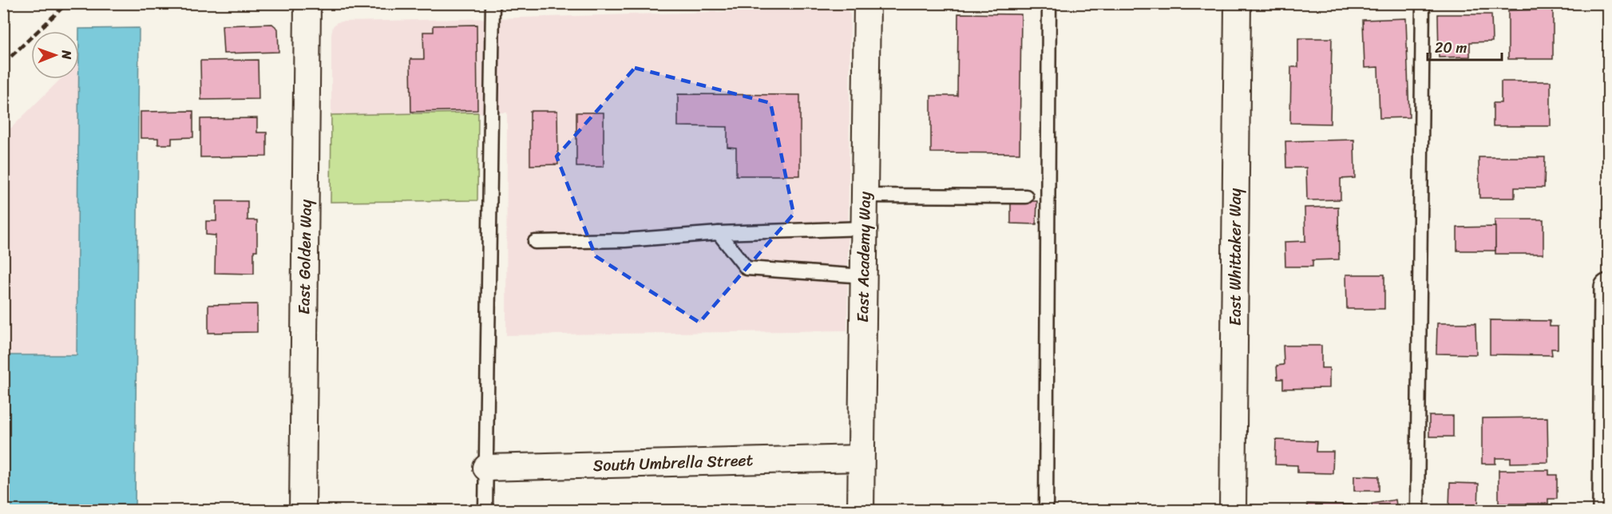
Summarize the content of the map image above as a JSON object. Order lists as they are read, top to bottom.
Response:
{
  "streets": {
    "street": [
      "East Golden Way",
      "East Academy Way",
      "East Whittaker Way",
      "South Umbrella Street"
    ]
  },
  "crossings": [
    ["East Academy Way", "South Umbrella Street"]
  ],
  "scale_bar": "20 m",
  "north": "right"
}
